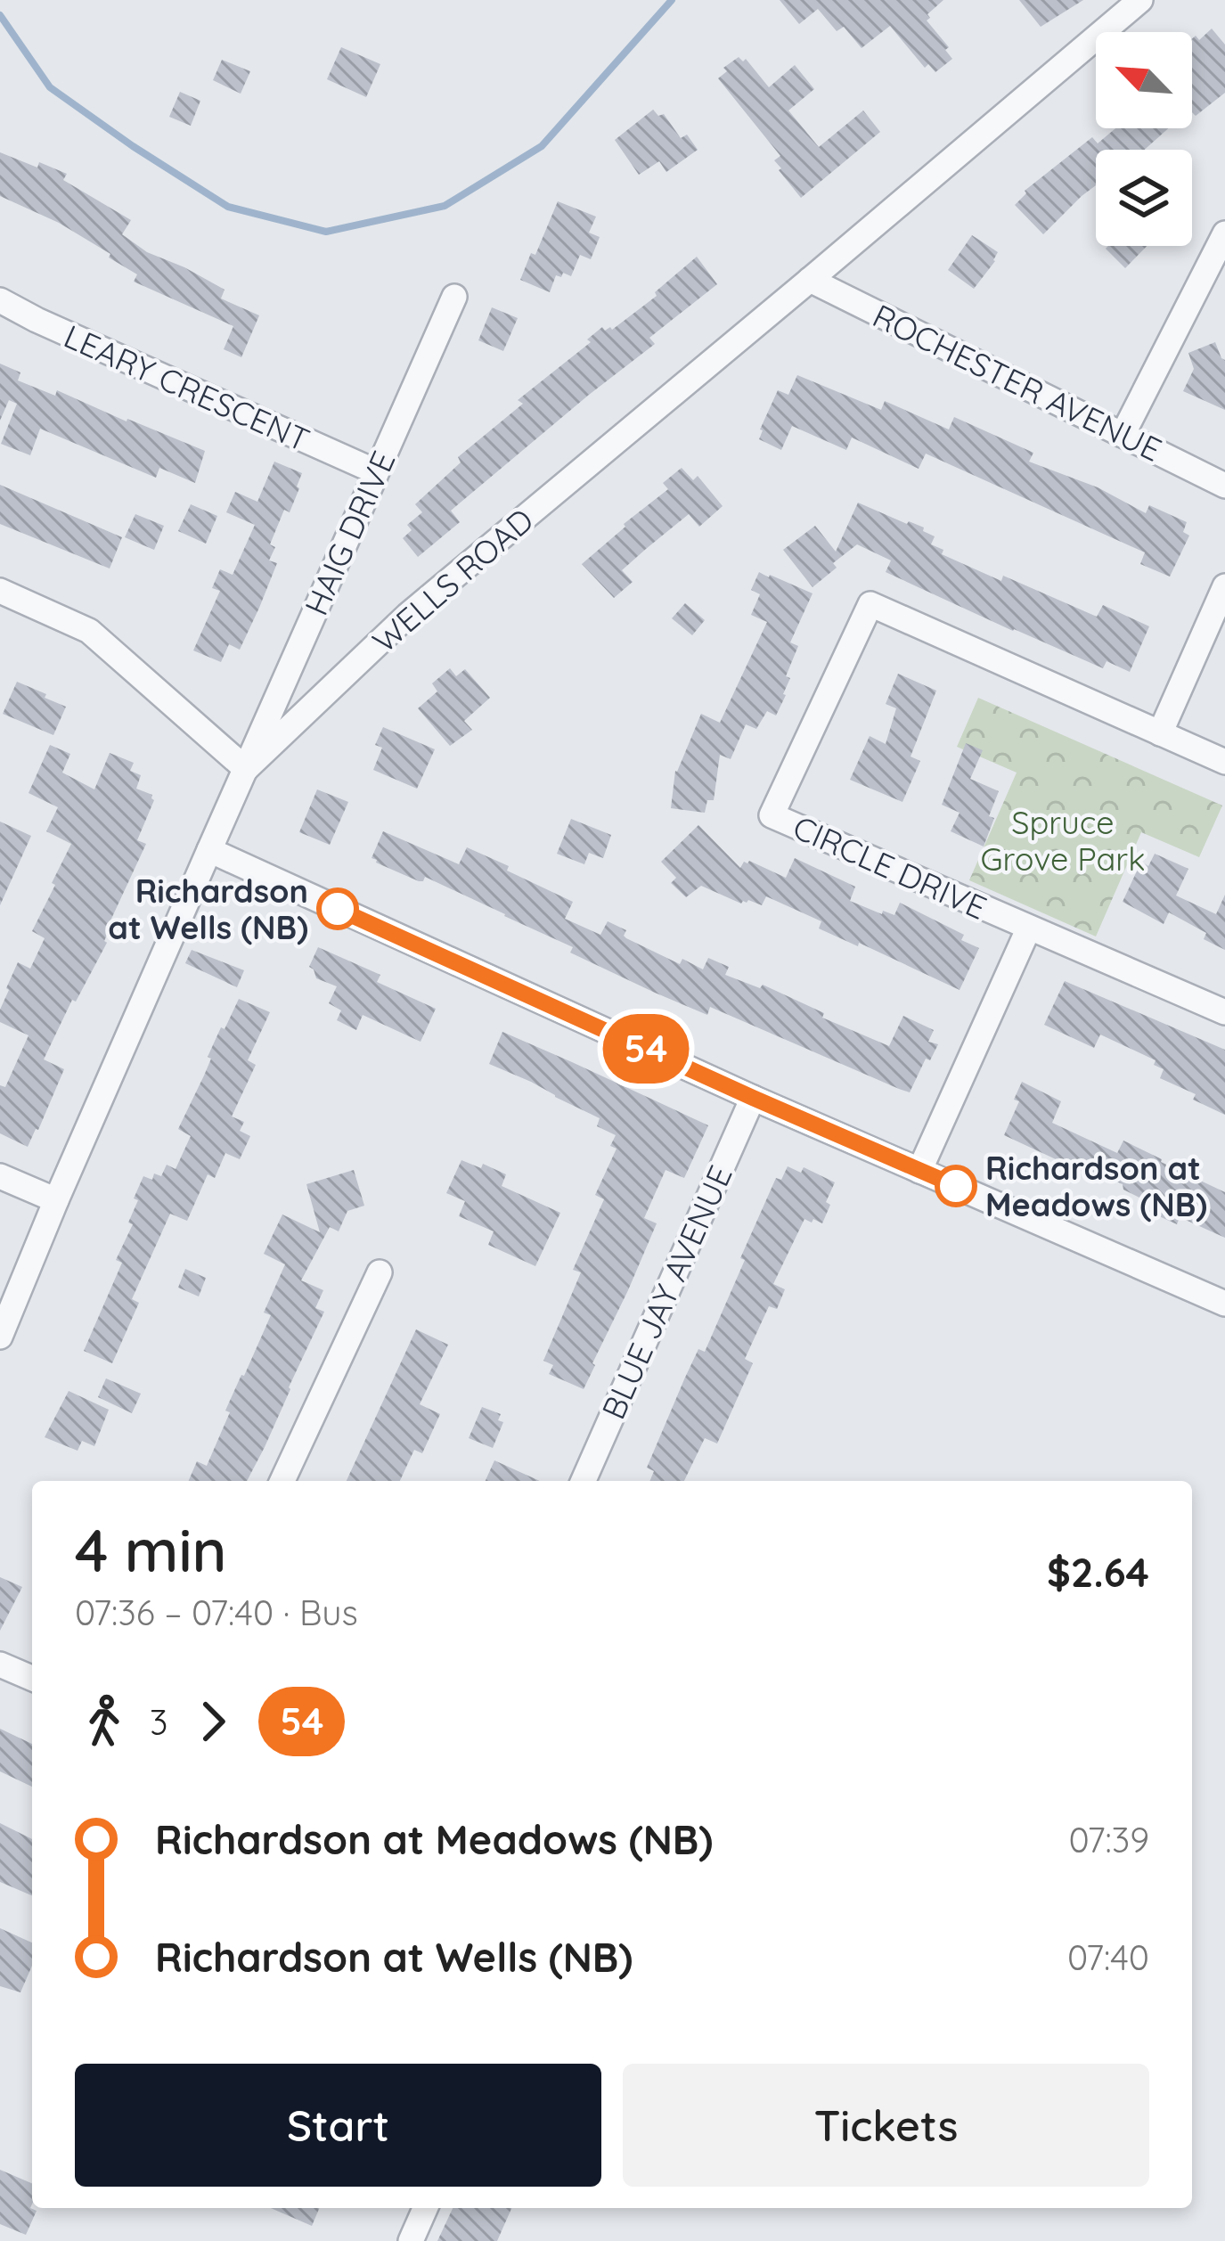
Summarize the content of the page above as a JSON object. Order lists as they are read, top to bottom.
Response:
{
  "streets": {
    "street": [
      "ROCHESTER AVENUE",
      "LEARY CRESCENT",
      "HAIG DRIVE",
      "WELLS ROAD",
      "CIRCLE DRIVE",
      "BLUE JAY AVENUE"
    ]
  },
  "crossings": [
    ["ROCHESTER AVENUE", "WELLS ROAD"],
    ["LEARY CRESCENT", "HAIG DRIVE"],
    ["HAIG DRIVE", "WELLS ROAD"]
  ],
  "parks": ["Spruce Grove Park"],
  "places": ["Richardson at Wells (NB)", "Richardson at Meadows (NB)"],
  "lines": ["bus line 54"],
  "north": "top left",
  "page": {
    "on_map": "54",
    "heading": ["4 min", "07:36 – 07:40 · Bus", "$2.64"],
    "legs": ["3", "54"],
    "list": [
      {
        "name": "Richardson at Meadows (NB)",
        "value": "07:39"
      },
      {
        "name": "Richardson at Wells (NB)",
        "value": "07:40"
      }
    ],
    "buttons": ["Start", "Tickets"]
  }
}
